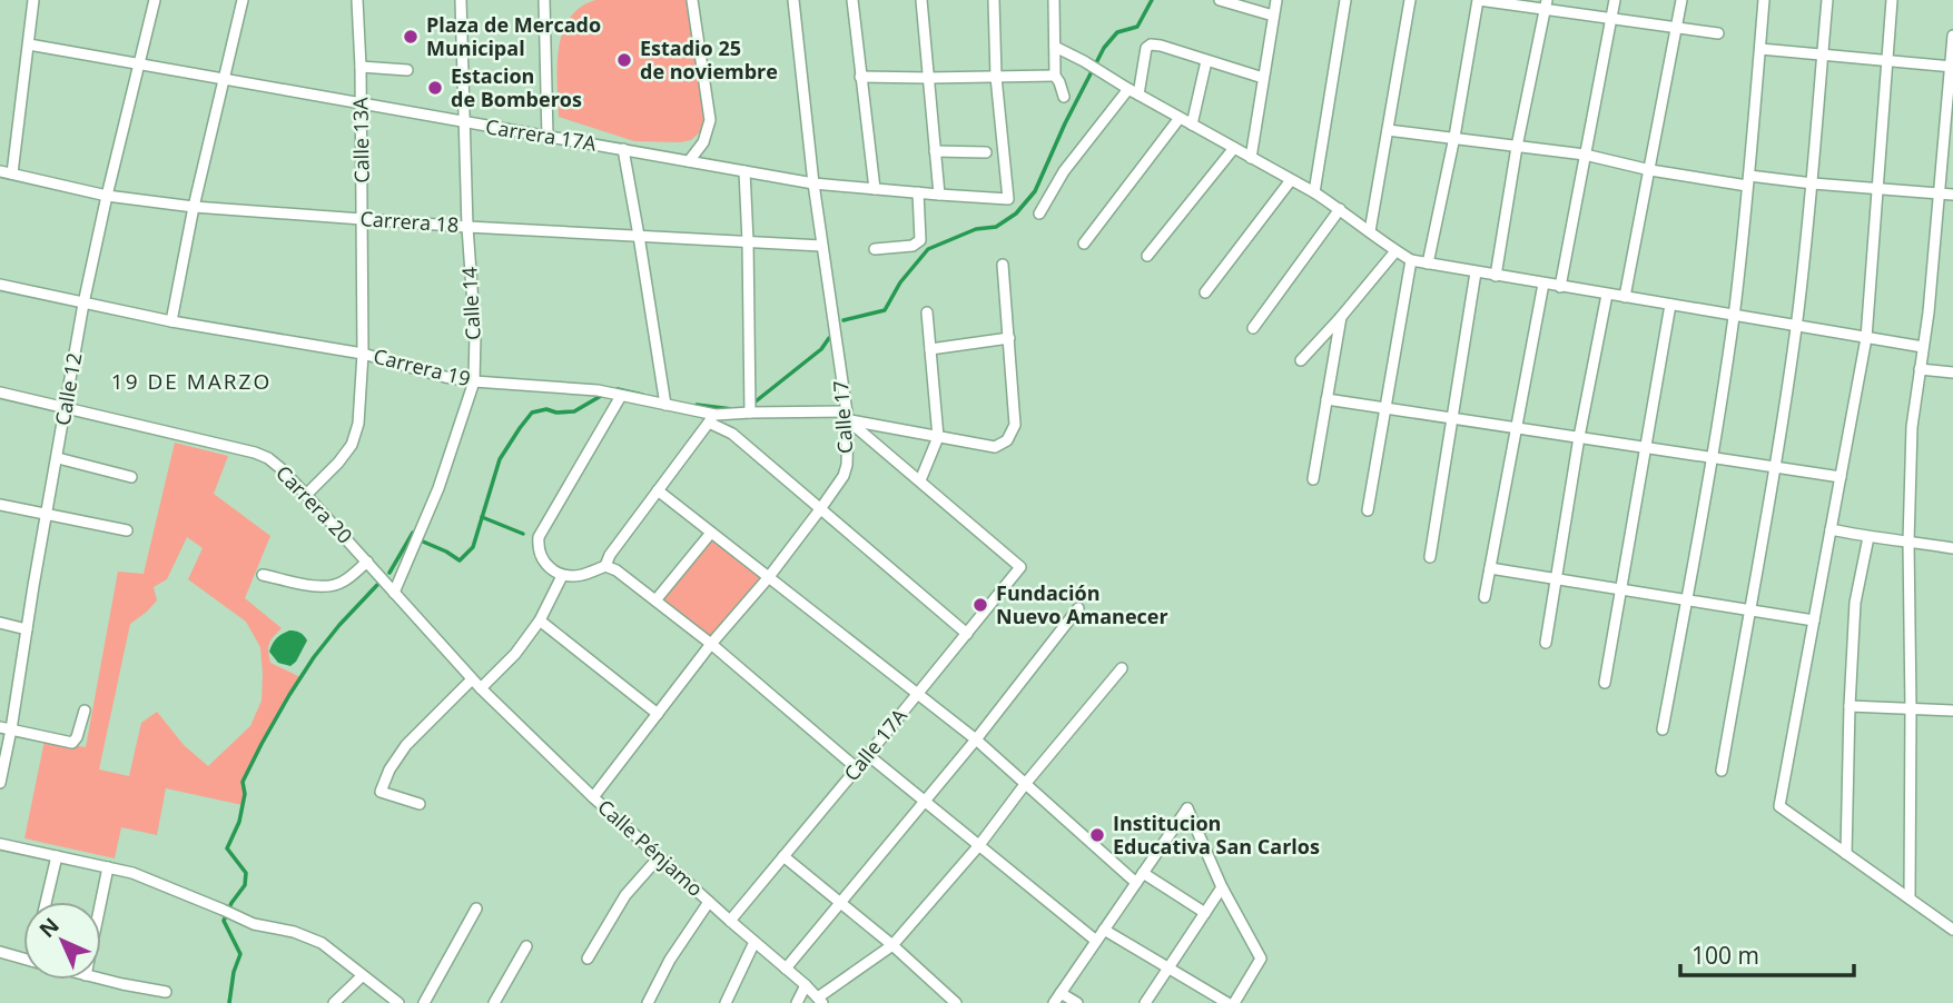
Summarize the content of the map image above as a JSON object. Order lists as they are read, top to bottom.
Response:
{
  "streets": {
    "street": [
      "Carrera 17A",
      "Calle 13A",
      "Carrera 18",
      "Calle 14",
      "Carrera 19",
      "Calle 12",
      "Calle 17",
      "Carrera 20",
      "Calle 17A",
      "Calle Pénjamo"
    ]
  },
  "crossings": [
    ["Carrera 17A", "Calle 13A"],
    ["Carrera 17A", "Calle 14"],
    ["Carrera 17A", "Calle 12"],
    ["Carrera 17A", "Calle 17"],
    ["Calle 13A", "Carrera 18"],
    ["Calle 13A", "Carrera 19"],
    ["Calle 13A", "Carrera 20"],
    ["Carrera 18", "Calle 14"],
    ["Carrera 18", "Calle 12"],
    ["Carrera 18", "Calle 17"],
    ["Calle 14", "Carrera 19"],
    ["Calle 14", "Carrera 20"],
    ["Carrera 19", "Calle 12"],
    ["Carrera 19", "Calle 17"],
    ["Calle 12", "Carrera 20"],
    ["Calle 17", "Calle Pénjamo"],
    ["Carrera 20", "Calle Pénjamo"],
    ["Calle 17A", "Calle Pénjamo"]
  ],
  "districts": ["19 DE MARZO"],
  "places": [
    "Plaza de Mercado Municipal",
    "Estadio 25 de noviembre",
    "Estacion de Bomberos",
    "Fundación Nuevo Amanecer",
    "Institucion Educativa San Carlos"
  ],
  "scale_bar": "100 m",
  "north": "top left"
}
